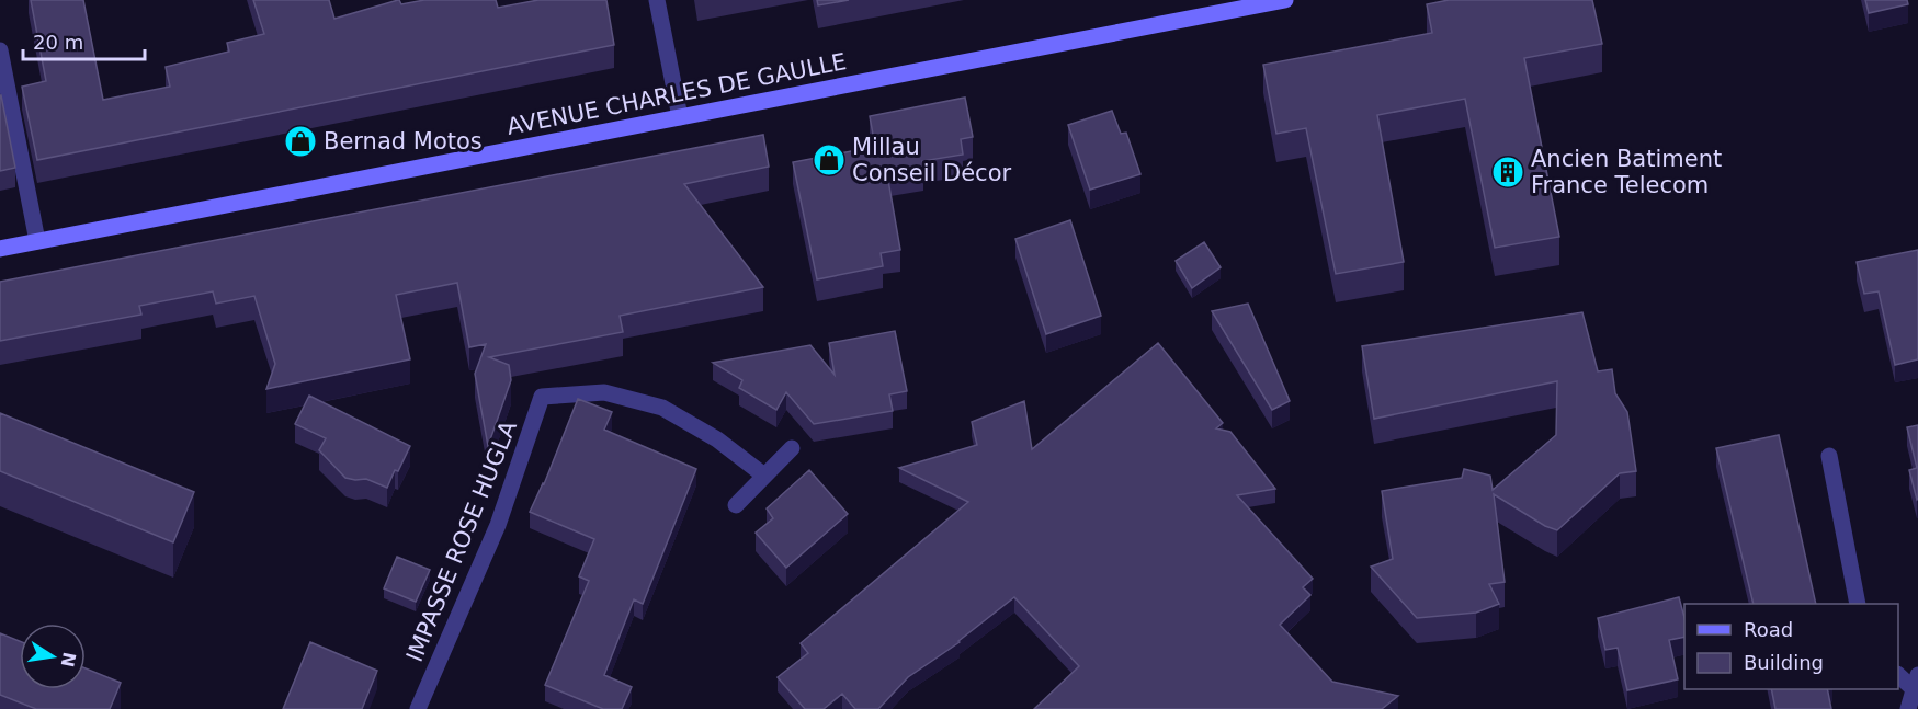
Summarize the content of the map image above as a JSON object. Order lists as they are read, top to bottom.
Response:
{
  "streets": {
    "main road": ["AVENUE CHARLES DE GAULLE"],
    "street": ["IMPASSE ROSE HUGLA"]
  },
  "places": {
    "shop": ["Bernad Motos", "Millau Conseil Décor"],
    "building": ["Ancien Batiment France Telecom"]
  },
  "legend": ["Road", "Building"],
  "scale_bar": "20 m",
  "north": "right"
}
